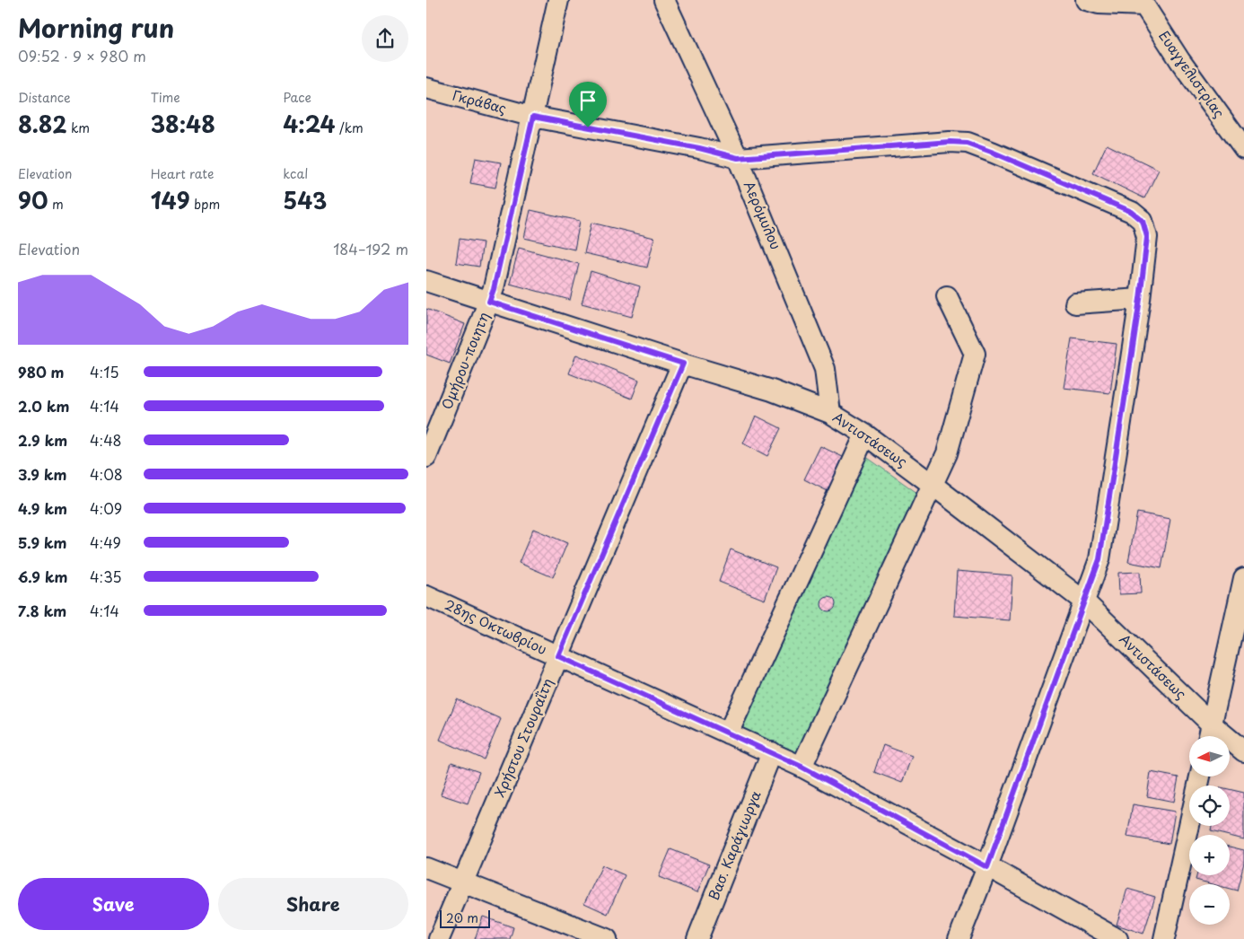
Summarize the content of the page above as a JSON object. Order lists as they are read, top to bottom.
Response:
{
  "streets": {
    "street": [
      "Ευαγγελιστρίας",
      "Γκράβας",
      "Αερόμυλου",
      "Ομήρου-ποιητη",
      "Αντιστάσεως",
      "28ης Οκτωβρίου",
      "Χρήστου Στουραΐτη",
      "Βασ. Καράγιωργα"
    ]
  },
  "crossings": [
    ["Γκράβας", "Αερόμυλου"],
    ["Γκράβας", "Ομήρου-ποιητη"],
    ["Αερόμυλου", "Αντιστάσεως"],
    ["Ομήρου-ποιητη", "Αντιστάσεως"],
    ["Αντιστάσεως", "Χρήστου Στουραΐτη"],
    ["28ης Οκτωβρίου", "Χρήστου Στουραΐτη"],
    ["28ης Οκτωβρίου", "Βασ. Καράγιωργα"]
  ],
  "scale_bar": "20 m",
  "north": "left",
  "page": {
    "heading": ["Morning run", "09:52 · 9 × 980 m"],
    "stats": [
      ["Distance", "8.82 km"],
      ["Time", "38:48"],
      ["Pace", "4:24 /km"],
      ["Elevation", "90 m"],
      ["Heart rate", "149 bpm"],
      ["kcal", "543"]
    ],
    "chart": ["Elevation", "184–192 m"],
    "list": [
      {
        "name": "980 m",
        "note": "4:15"
      },
      {
        "name": "2.0 km",
        "note": "4:14"
      },
      {
        "name": "2.9 km",
        "note": "4:48"
      },
      {
        "name": "3.9 km",
        "note": "4:08"
      },
      {
        "name": "4.9 km",
        "note": "4:09"
      },
      {
        "name": "5.9 km",
        "note": "4:49"
      },
      {
        "name": "6.9 km",
        "note": "4:35"
      },
      {
        "name": "7.8 km",
        "note": "4:14"
      }
    ],
    "map_buttons": ["+", "−"],
    "buttons": ["Save", "Share"],
    "scale": "20 m"
  }
}
